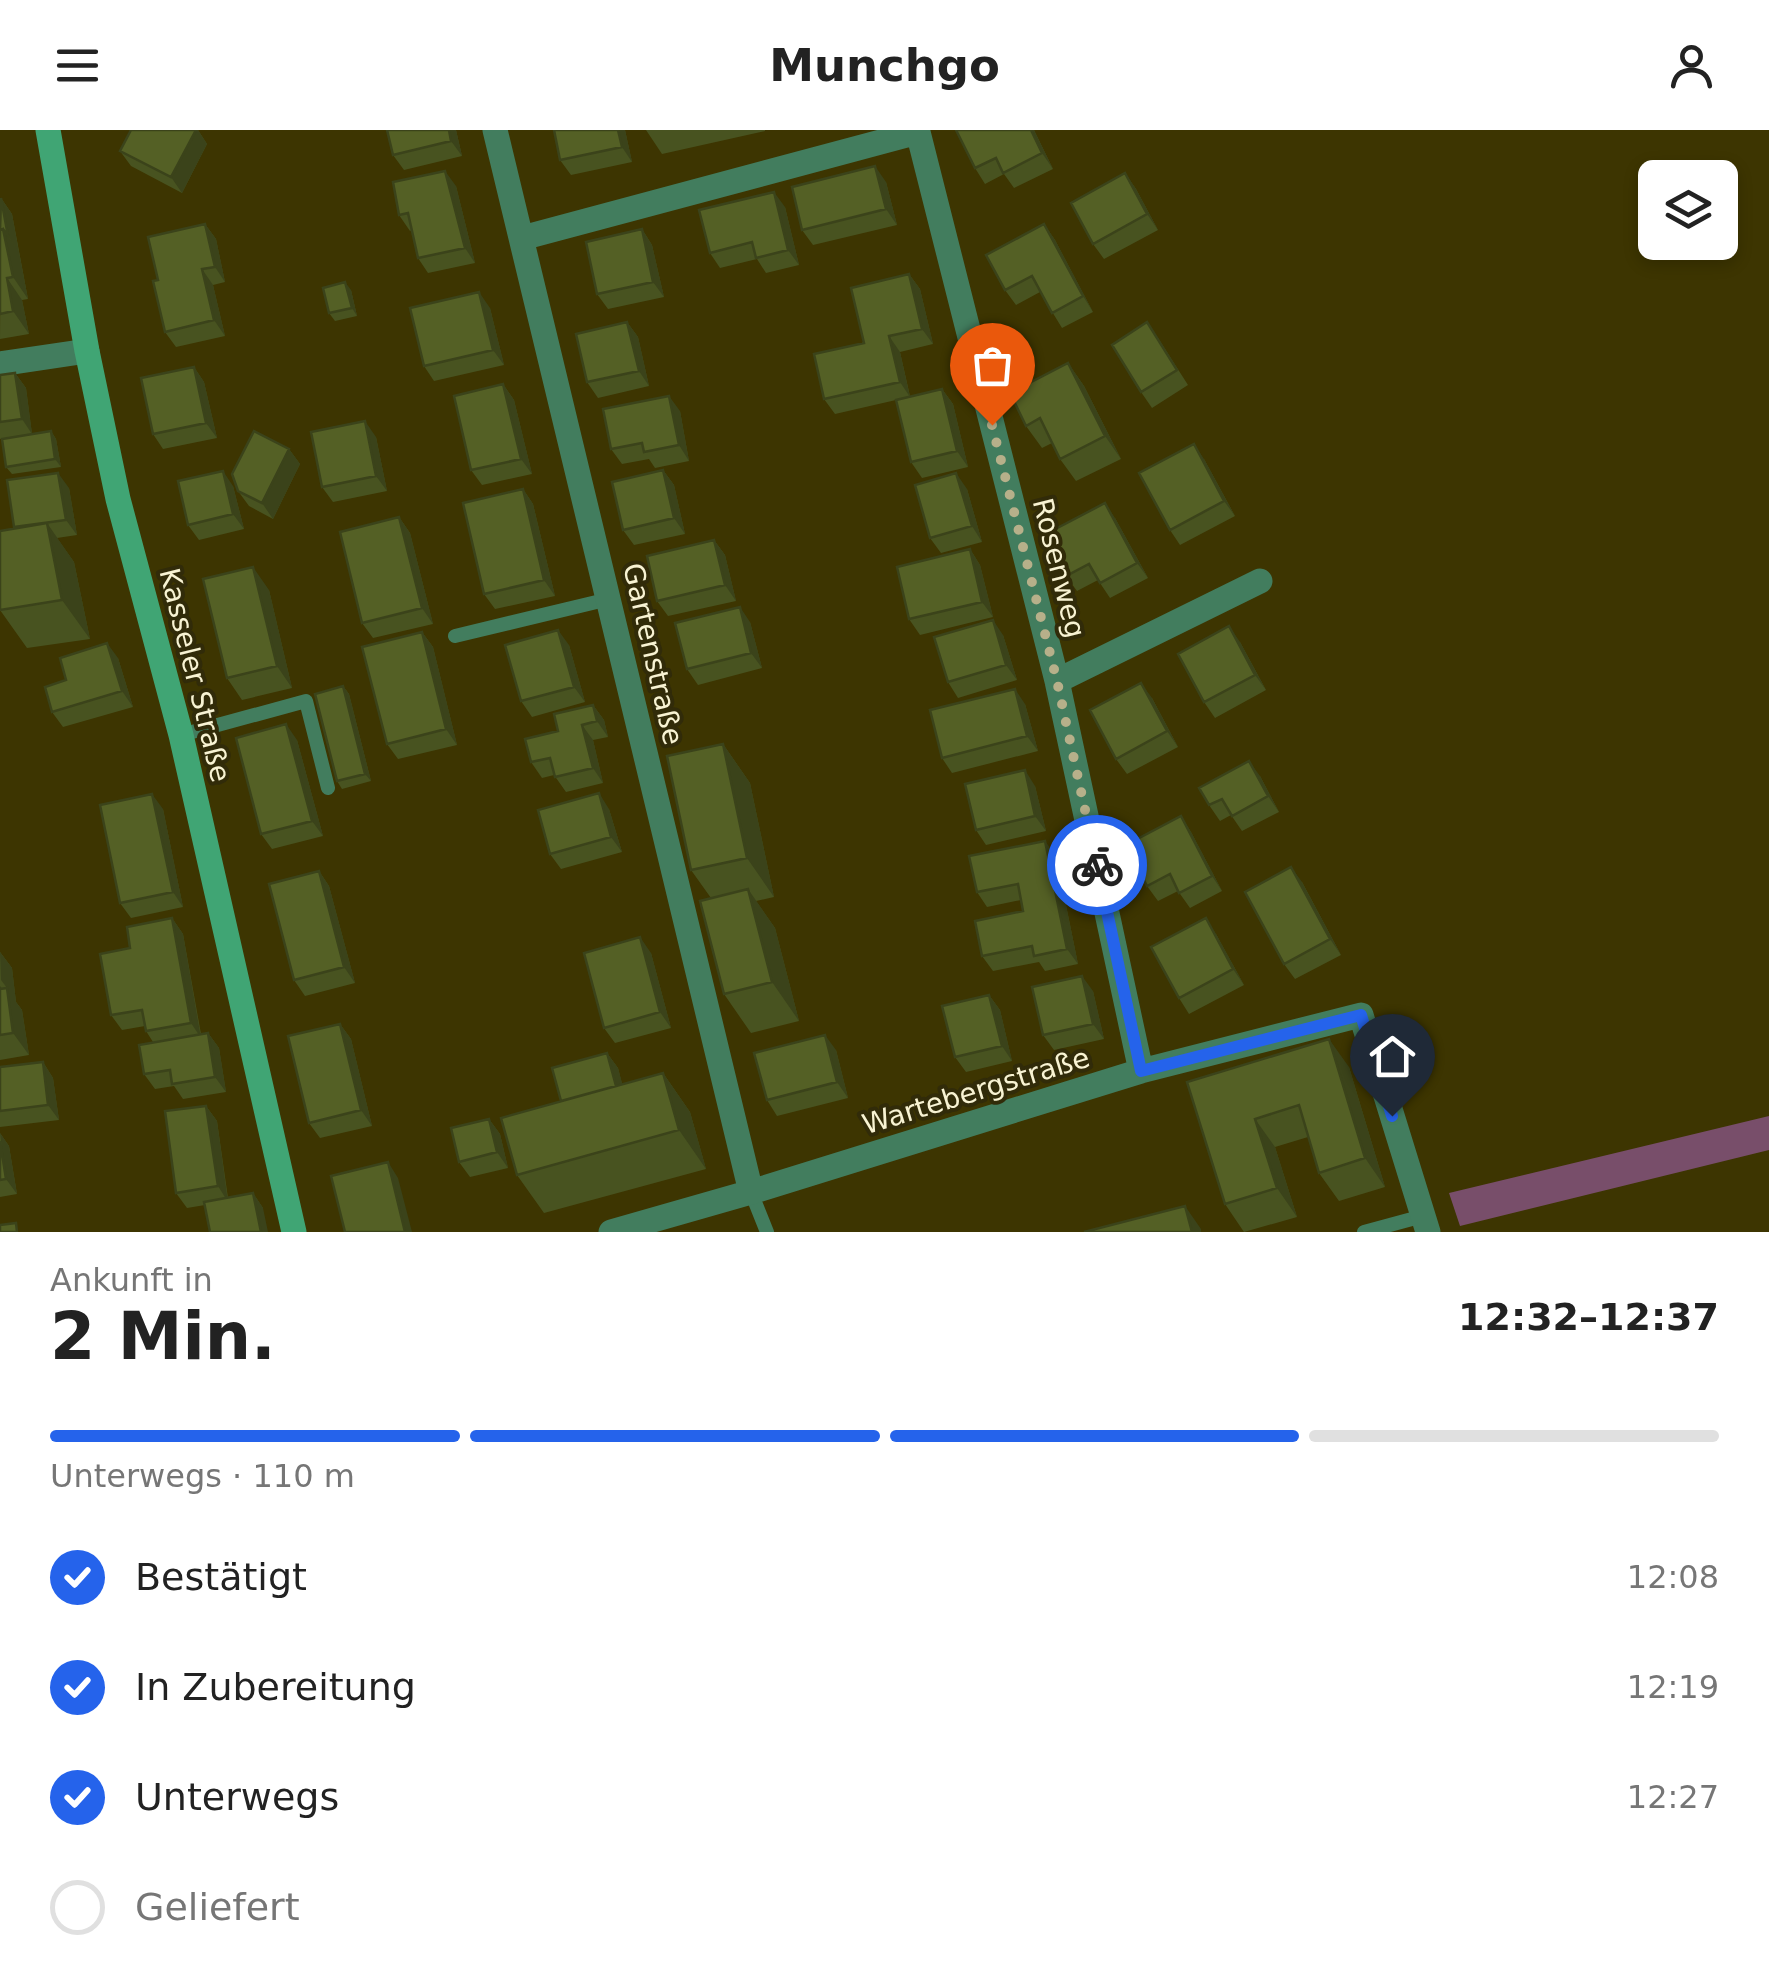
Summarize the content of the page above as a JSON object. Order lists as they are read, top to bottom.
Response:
{
  "streets": {
    "main road": ["Kasseler Straße"],
    "street": ["Rosenweg", "Gartenstraße", "Wartebergstraße"]
  },
  "crossings": [
    ["Rosenweg", "Gartenstraße"],
    ["Rosenweg", "Wartebergstraße"],
    ["Gartenstraße", "Wartebergstraße"]
  ],
  "page": {
    "header": "Munchgo",
    "heading": ["2 Min.", "Ankunft in", "12:32–12:37"],
    "bar": "Unterwegs · 110 m",
    "list": [
      ["Bestätigt", "12:08"],
      ["In Zubereitung", "12:19"],
      ["Unterwegs", "12:27"],
      "Geliefert"
    ]
  }
}
